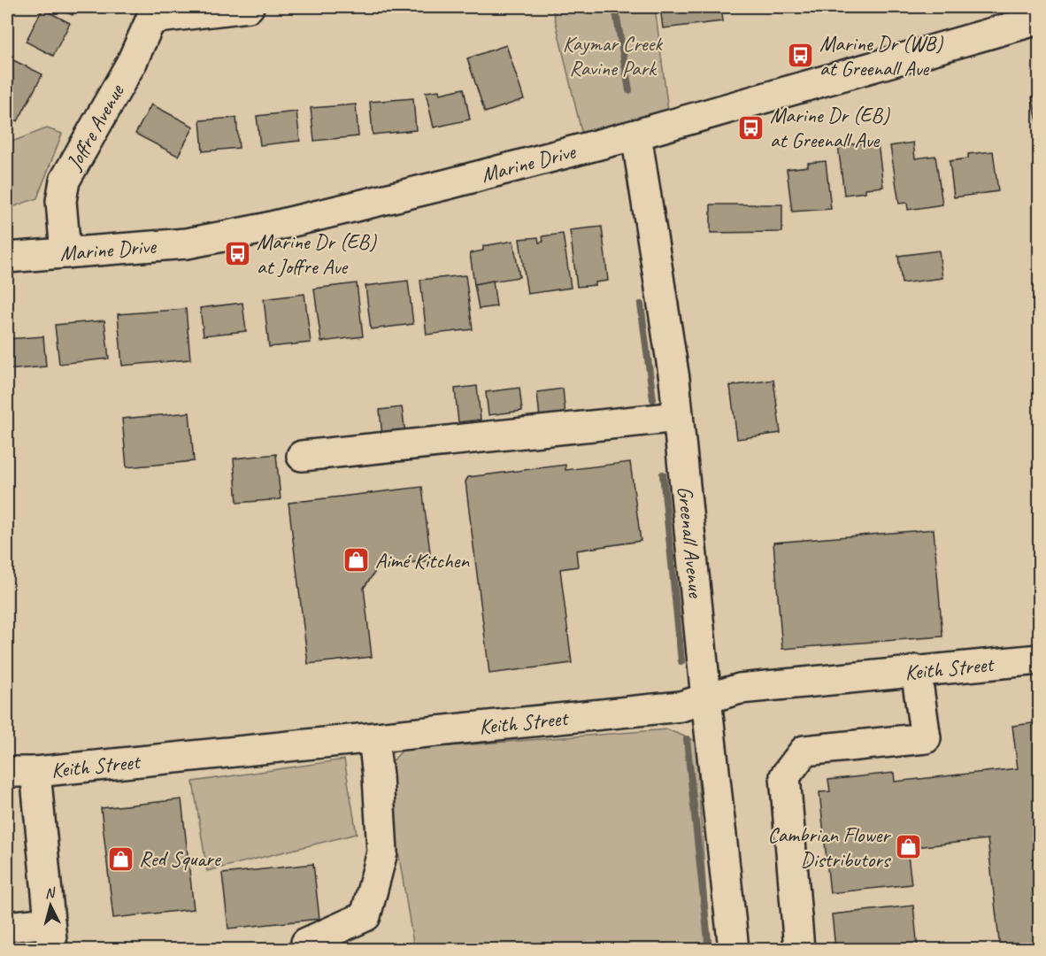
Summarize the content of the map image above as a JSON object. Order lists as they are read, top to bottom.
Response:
{
  "streets": {
    "street": [
      "Joffre Avenue",
      "Marine Drive",
      "Greenall Avenue",
      "Keith Street"
    ]
  },
  "crossings": [
    ["Joffre Avenue", "Marine Drive"],
    ["Marine Drive", "Greenall Avenue"],
    ["Greenall Avenue", "Keith Street"]
  ],
  "parks": ["Kaymar Creek Ravine Park"],
  "places": {
    "bus stop": ["Marine Dr (WB) at Greenall Ave", "Marine Dr (EB) at Greenall Ave", "Marine Dr (EB) at Joffre Ave"],
    "shop": ["Aimé Kitchen", "Cambrian Flower Distributors", "Red Square"]
  },
  "north": "top"
}
